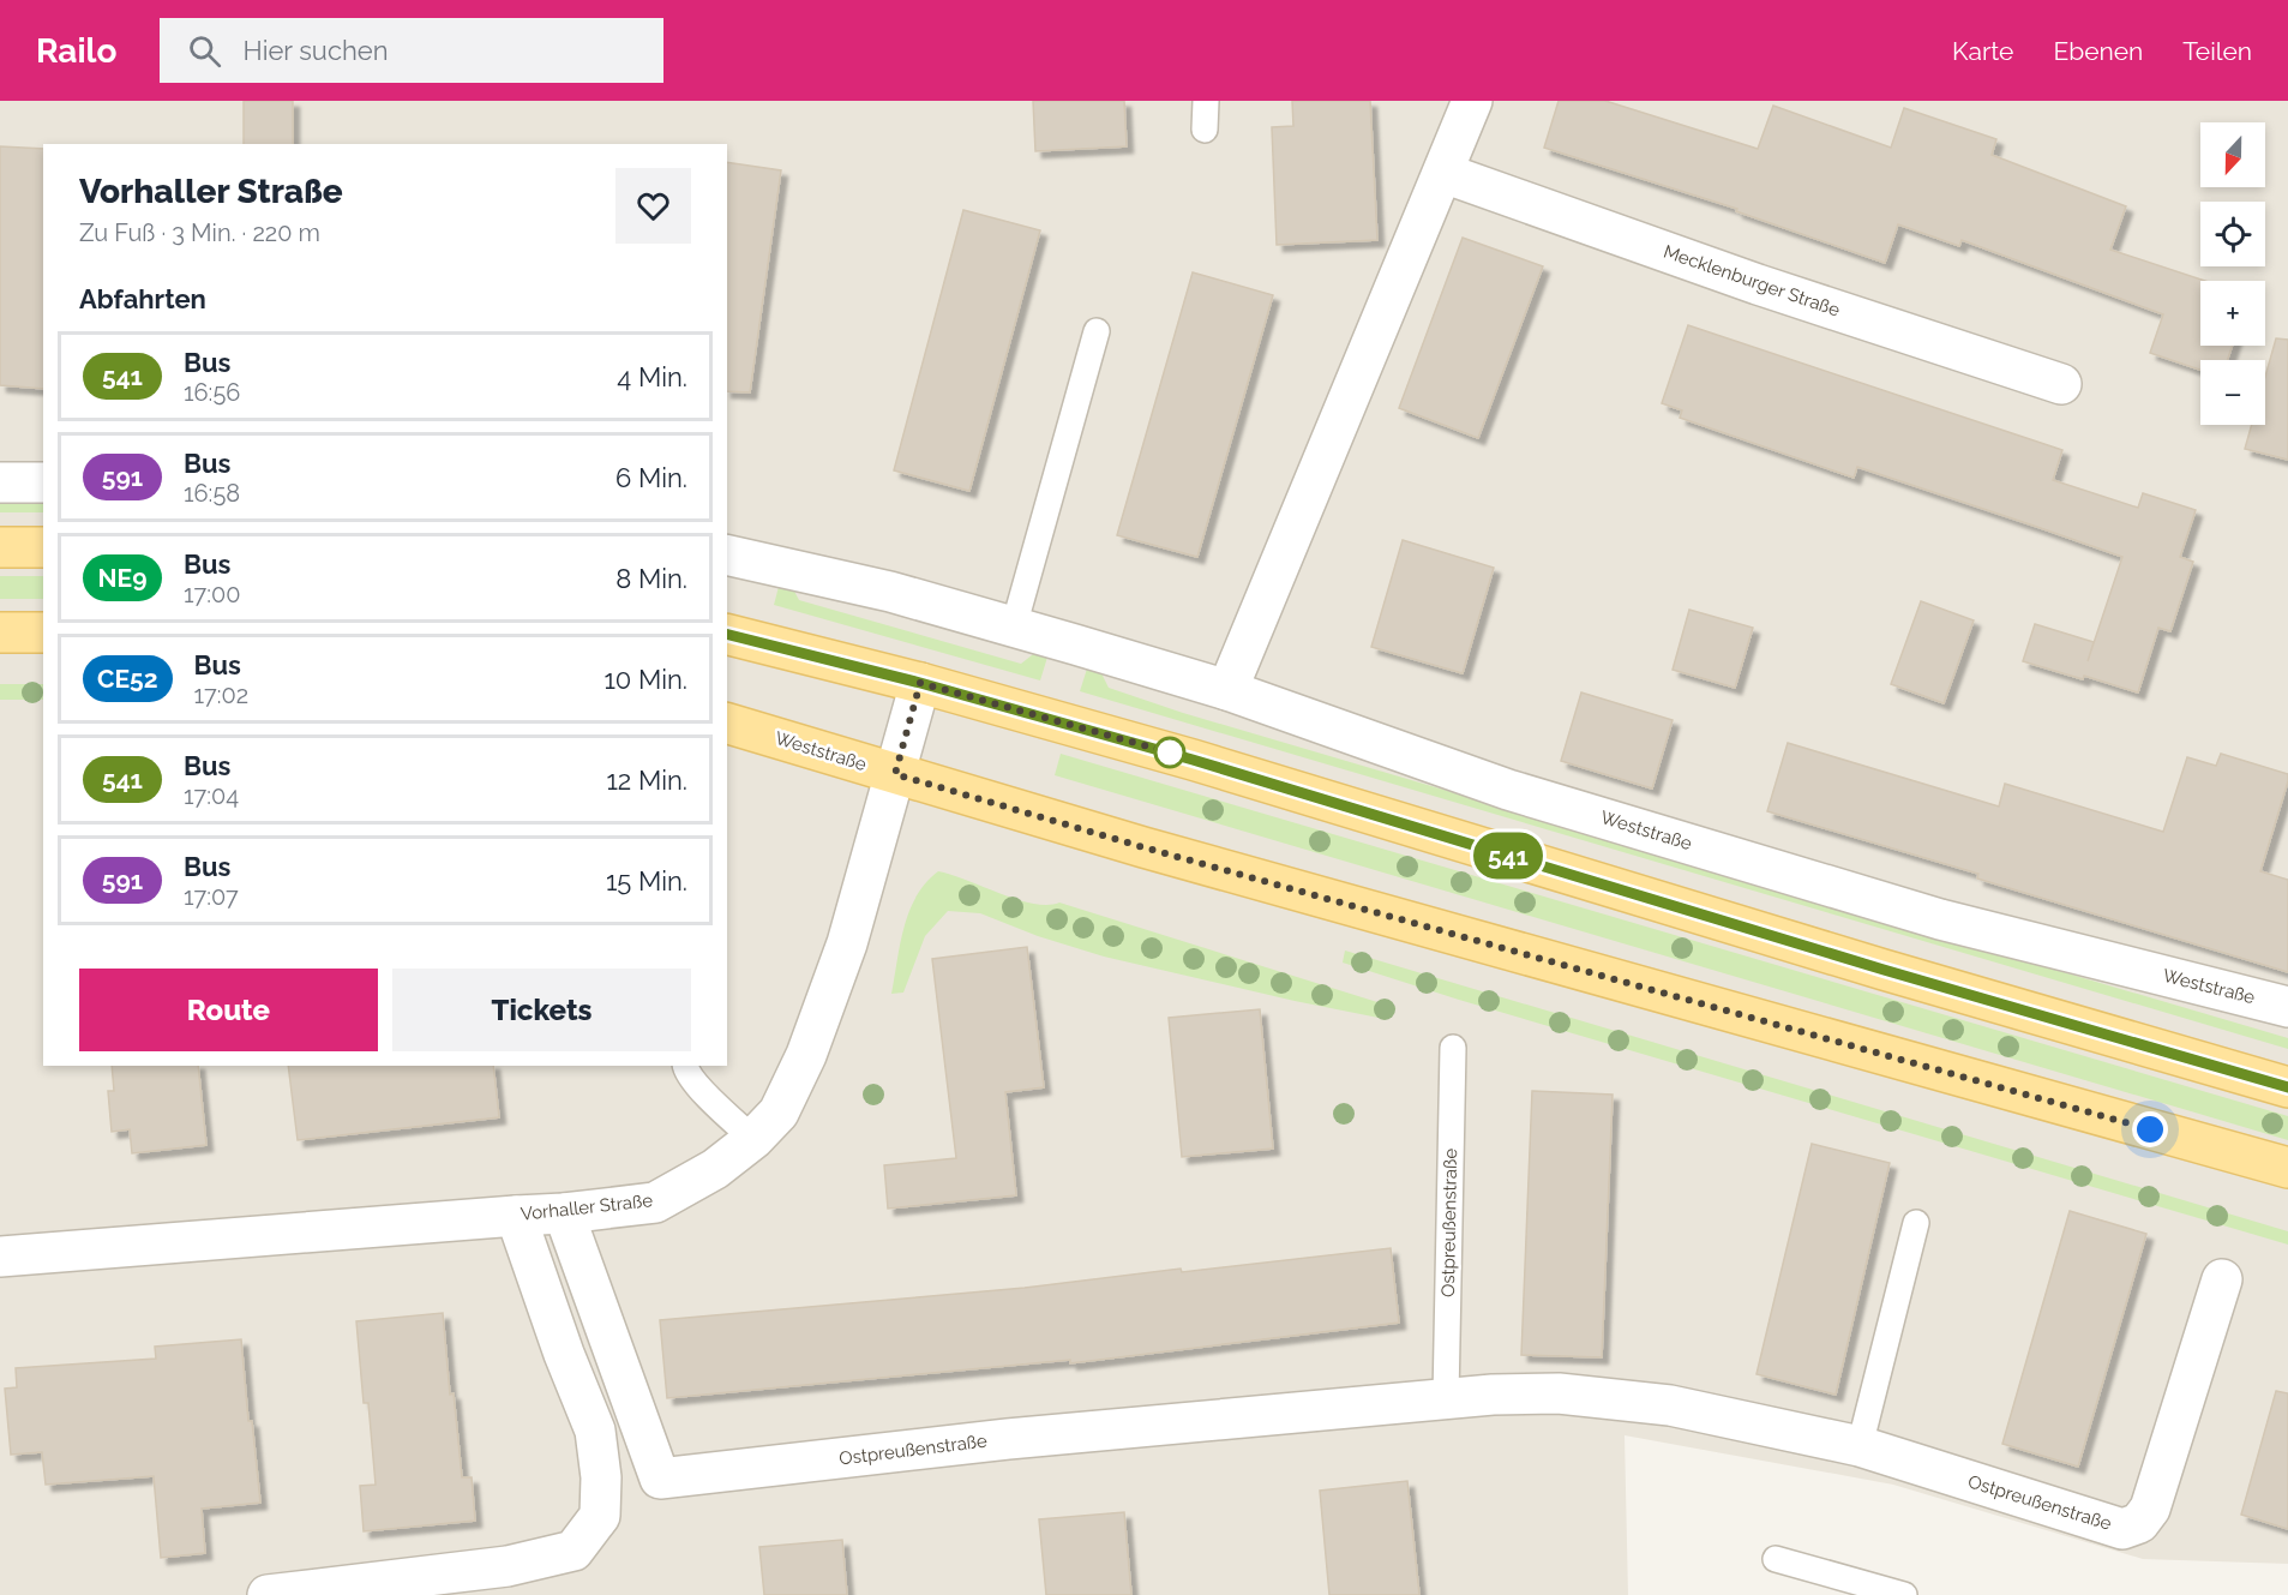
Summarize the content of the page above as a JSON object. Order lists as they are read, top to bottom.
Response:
{
  "streets": {
    "main road": ["Weststraße"],
    "street": ["Mecklenburger Straße", "Vorhaller Straße", "Ostpreußenstraße"]
  },
  "crossings": [
    ["Weststraße", "Vorhaller Straße"],
    ["Vorhaller Straße", "Ostpreußenstraße"]
  ],
  "lines": ["bus line 541"],
  "north": "bottom",
  "page": {
    "header": "Railo",
    "search": "Hier suchen",
    "nav": ["Karte", "Ebenen", "Teilen"],
    "on_map": "541",
    "map_buttons": ["+", "−"],
    "heading": [
      ["Vorhaller Straße", "Zu Fuß · 3 Min. · 220 m"],
      "Abfahrten"
    ],
    "list": [
      {
        "mark": "541",
        "name": "Bus",
        "note": "16:56",
        "value": "4 Min."
      },
      {
        "mark": "591",
        "name": "Bus",
        "note": "16:58",
        "value": "6 Min."
      },
      {
        "mark": "NE9",
        "name": "Bus",
        "note": "17:00",
        "value": "8 Min."
      },
      {
        "mark": "CE52",
        "name": "Bus",
        "note": "17:02",
        "value": "10 Min."
      },
      {
        "mark": "541",
        "name": "Bus",
        "note": "17:04",
        "value": "12 Min."
      },
      {
        "mark": "591",
        "name": "Bus",
        "note": "17:07",
        "value": "15 Min."
      }
    ],
    "buttons": ["Route", "Tickets"]
  }
}
